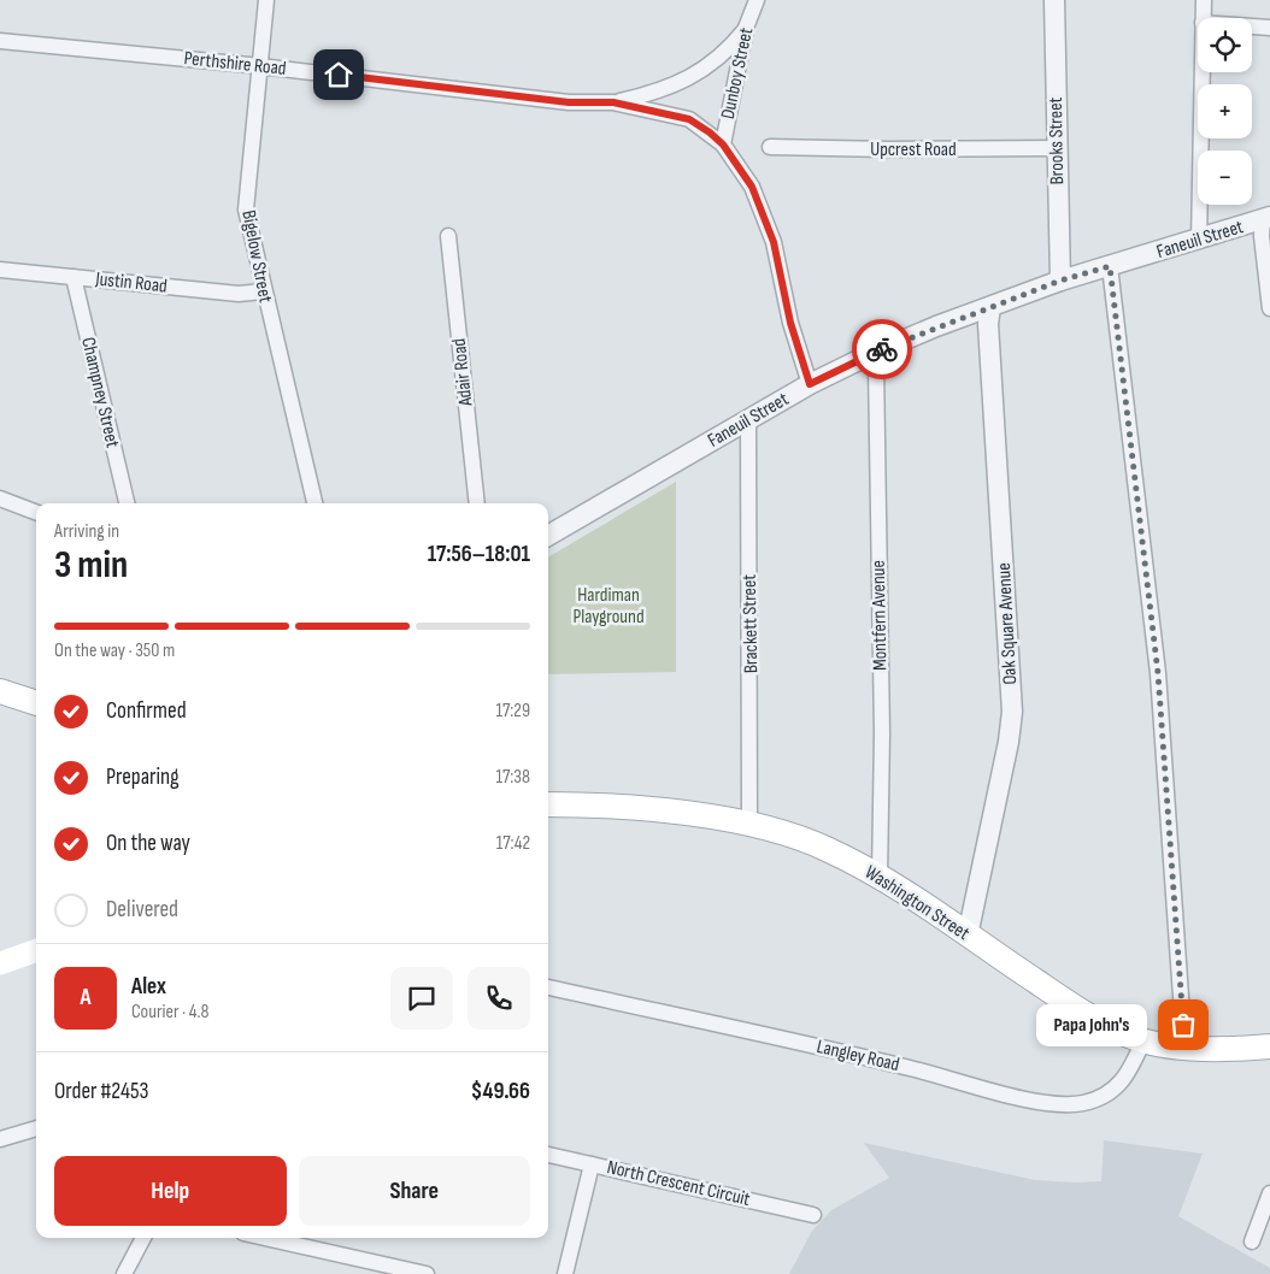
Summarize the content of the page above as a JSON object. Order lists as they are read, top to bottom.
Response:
{
  "streets": {
    "main road": ["Washington Street"],
    "street": [
      "Perthshire Road",
      "Dunboy Street",
      "Brooks Street",
      "Upcrest Road",
      "Faneuil Street",
      "Bigelow Street",
      "Justin Road",
      "Adair Road",
      "Champney Street",
      "Montfern Avenue",
      "Brackett Street",
      "Oak Square Avenue",
      "Langley Road",
      "North Crescent Circuit"
    ]
  },
  "crossings": [
    ["Perthshire Road", "Dunboy Street"],
    ["Perthshire Road", "Bigelow Street"],
    ["Dunboy Street", "Faneuil Street"],
    ["Brooks Street", "Upcrest Road"],
    ["Brooks Street", "Faneuil Street"],
    ["Faneuil Street", "Montfern Avenue"],
    ["Faneuil Street", "Brackett Street"],
    ["Faneuil Street", "Oak Square Avenue"],
    ["Bigelow Street", "Justin Road"],
    ["Justin Road", "Champney Street"],
    ["Montfern Avenue", "Washington Street"],
    ["Brackett Street", "Washington Street"],
    ["Oak Square Avenue", "Washington Street"],
    ["Washington Street", "Langley Road"]
  ],
  "parks": ["Hardiman Playground"],
  "places": ["Papa John's"],
  "page": {
    "map_buttons": ["+", "−"],
    "heading": ["3 min", "Arriving in", "17:56–18:01"],
    "panel": [
      "Alex",
      "Courier · 4.8",
      "Order #2453",
      "$49.66"
    ],
    "bar": "On the way · 350 m",
    "list": [
      ["Confirmed", "17:29"],
      ["Preparing", "17:38"],
      ["On the way", "17:42"],
      "Delivered"
    ],
    "round": "A",
    "bubble": "Papa John's",
    "buttons": ["Help", "Share"]
  }
}
